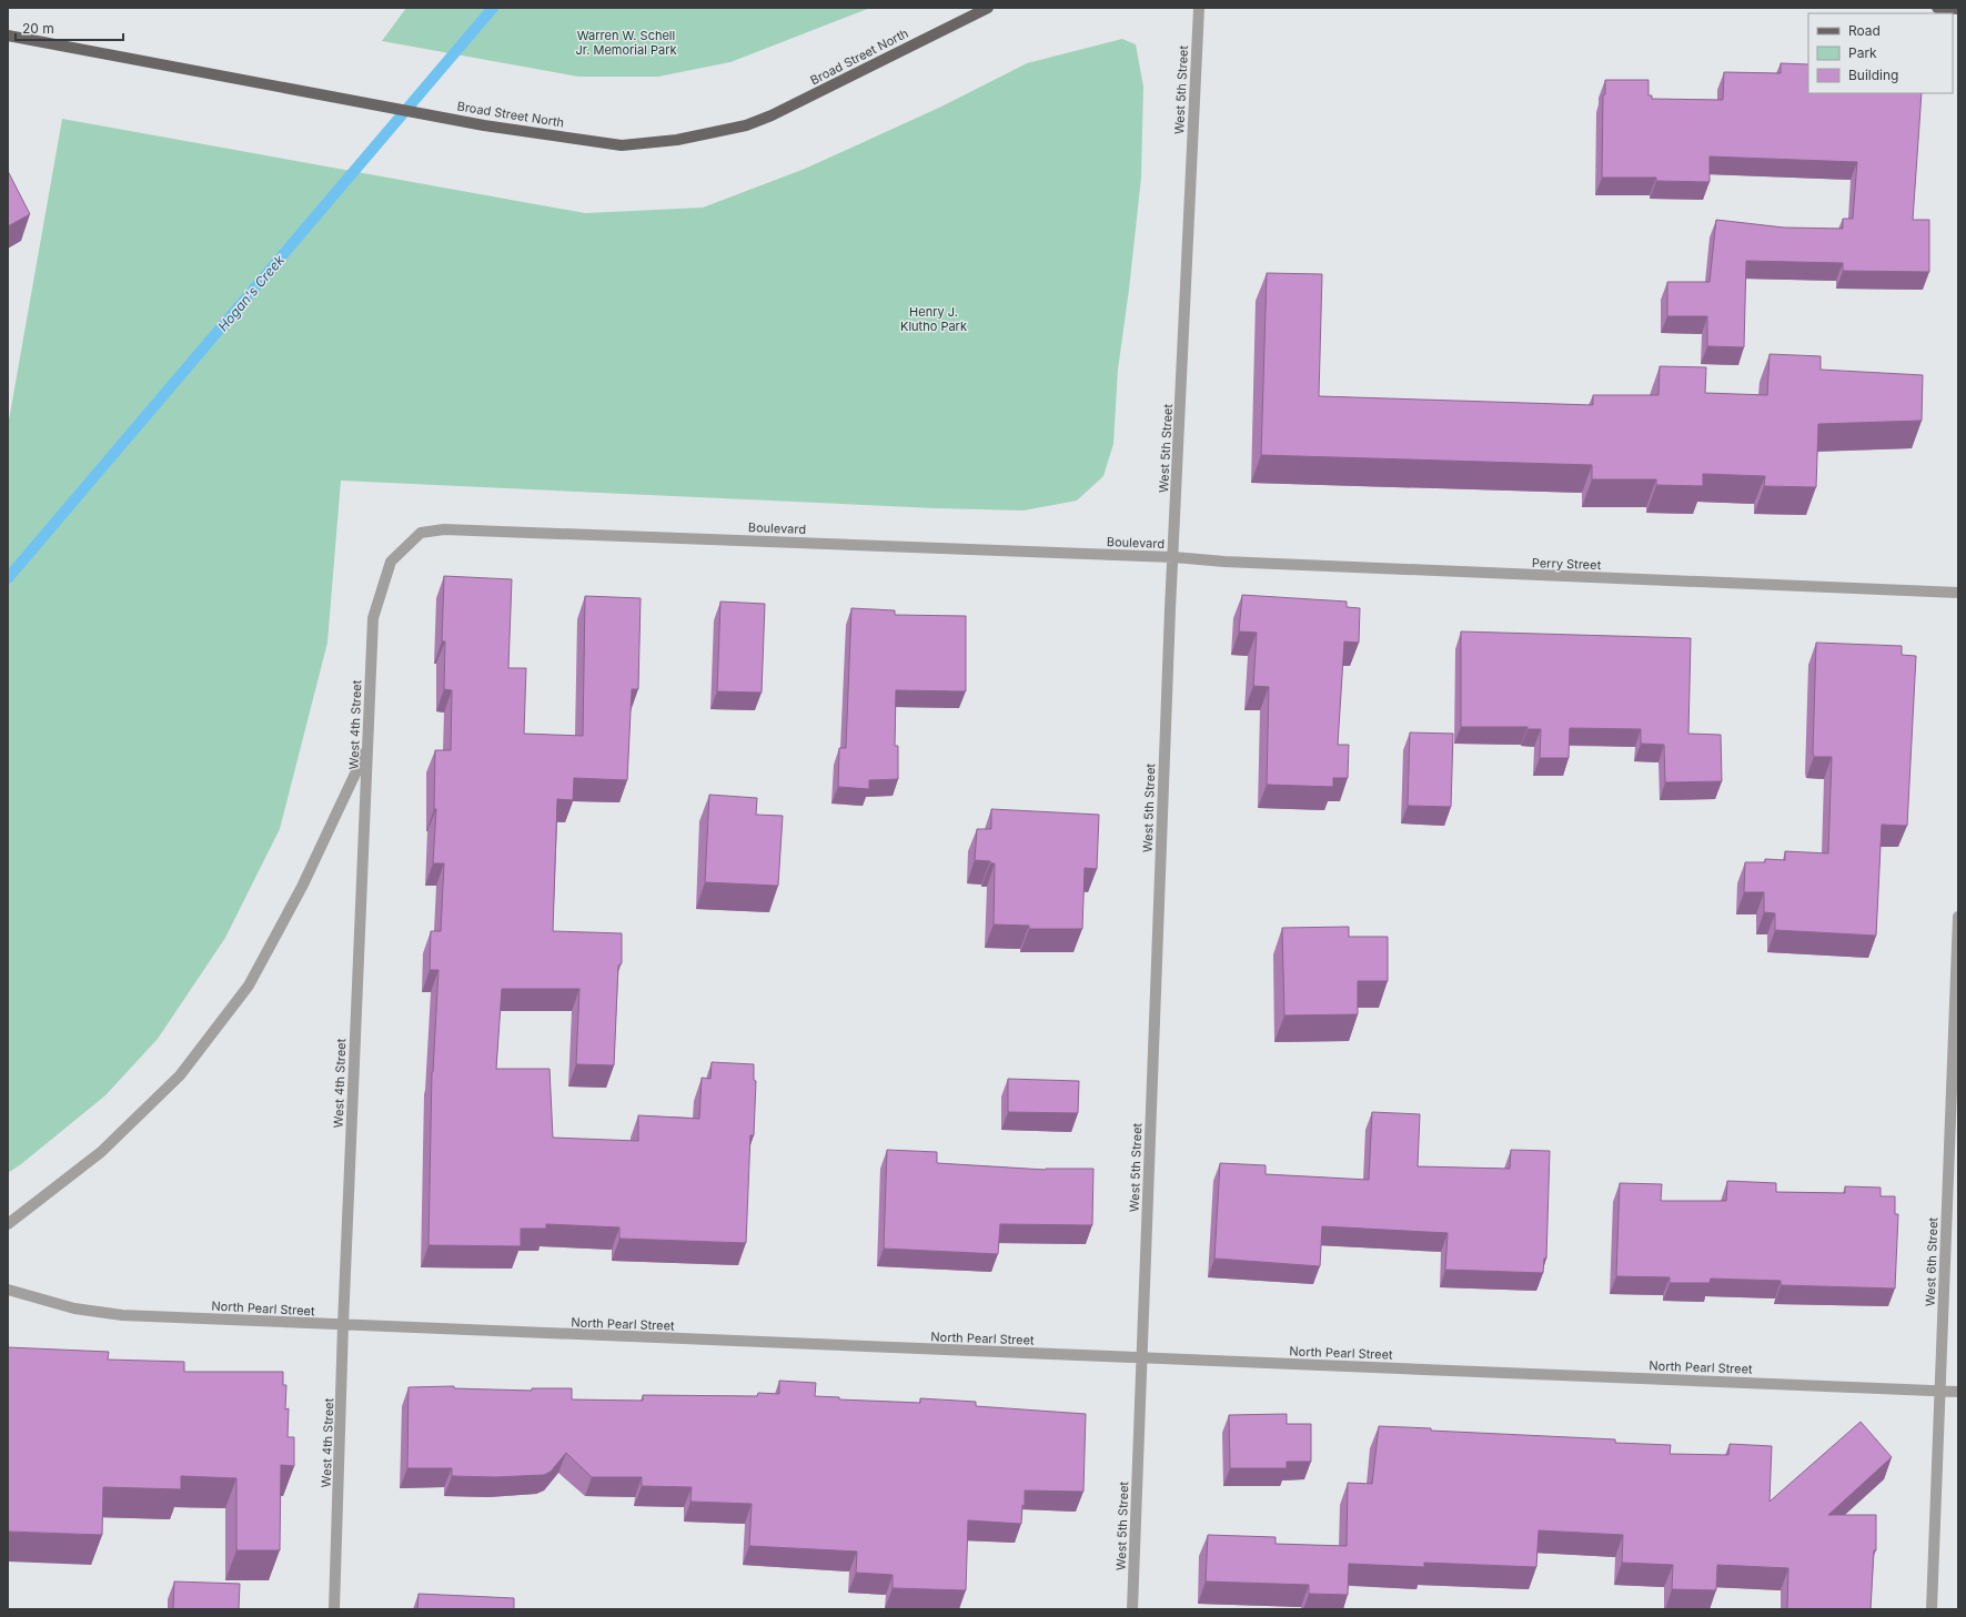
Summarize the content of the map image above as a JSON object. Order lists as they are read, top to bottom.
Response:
{
  "streets": {
    "main road": ["Broad Street North"],
    "street": [
      "West 5th Street",
      "Boulevard",
      "Perry Street",
      "West 4th Street",
      "West 6th Street",
      "North Pearl Street"
    ]
  },
  "crossings": [
    ["West 5th Street", "Boulevard"],
    ["West 5th Street", "Perry Street"],
    ["West 5th Street", "North Pearl Street"],
    ["Boulevard", "Perry Street"],
    ["Boulevard", "West 4th Street"],
    ["West 4th Street", "North Pearl Street"],
    ["West 6th Street", "North Pearl Street"]
  ],
  "water": ["Hogan's Creek"],
  "parks": ["Warren W. Schell Jr. Memorial Park", "Henry J. Klutho Park"],
  "legend": ["Road", "Park", "Building"],
  "scale_bar": "20 m"
}
